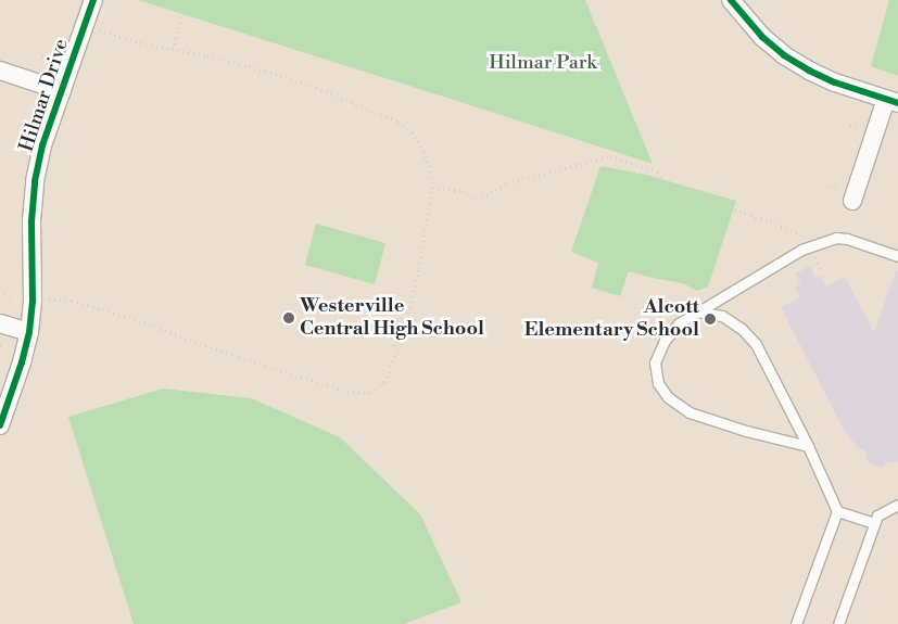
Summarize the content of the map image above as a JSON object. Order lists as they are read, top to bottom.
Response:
{
  "streets": {
    "street": ["Hilmar Drive"]
  },
  "parks": ["Hilmar Park"],
  "places": ["Westerville Central High School", "Alcott Elementary School"]
}
